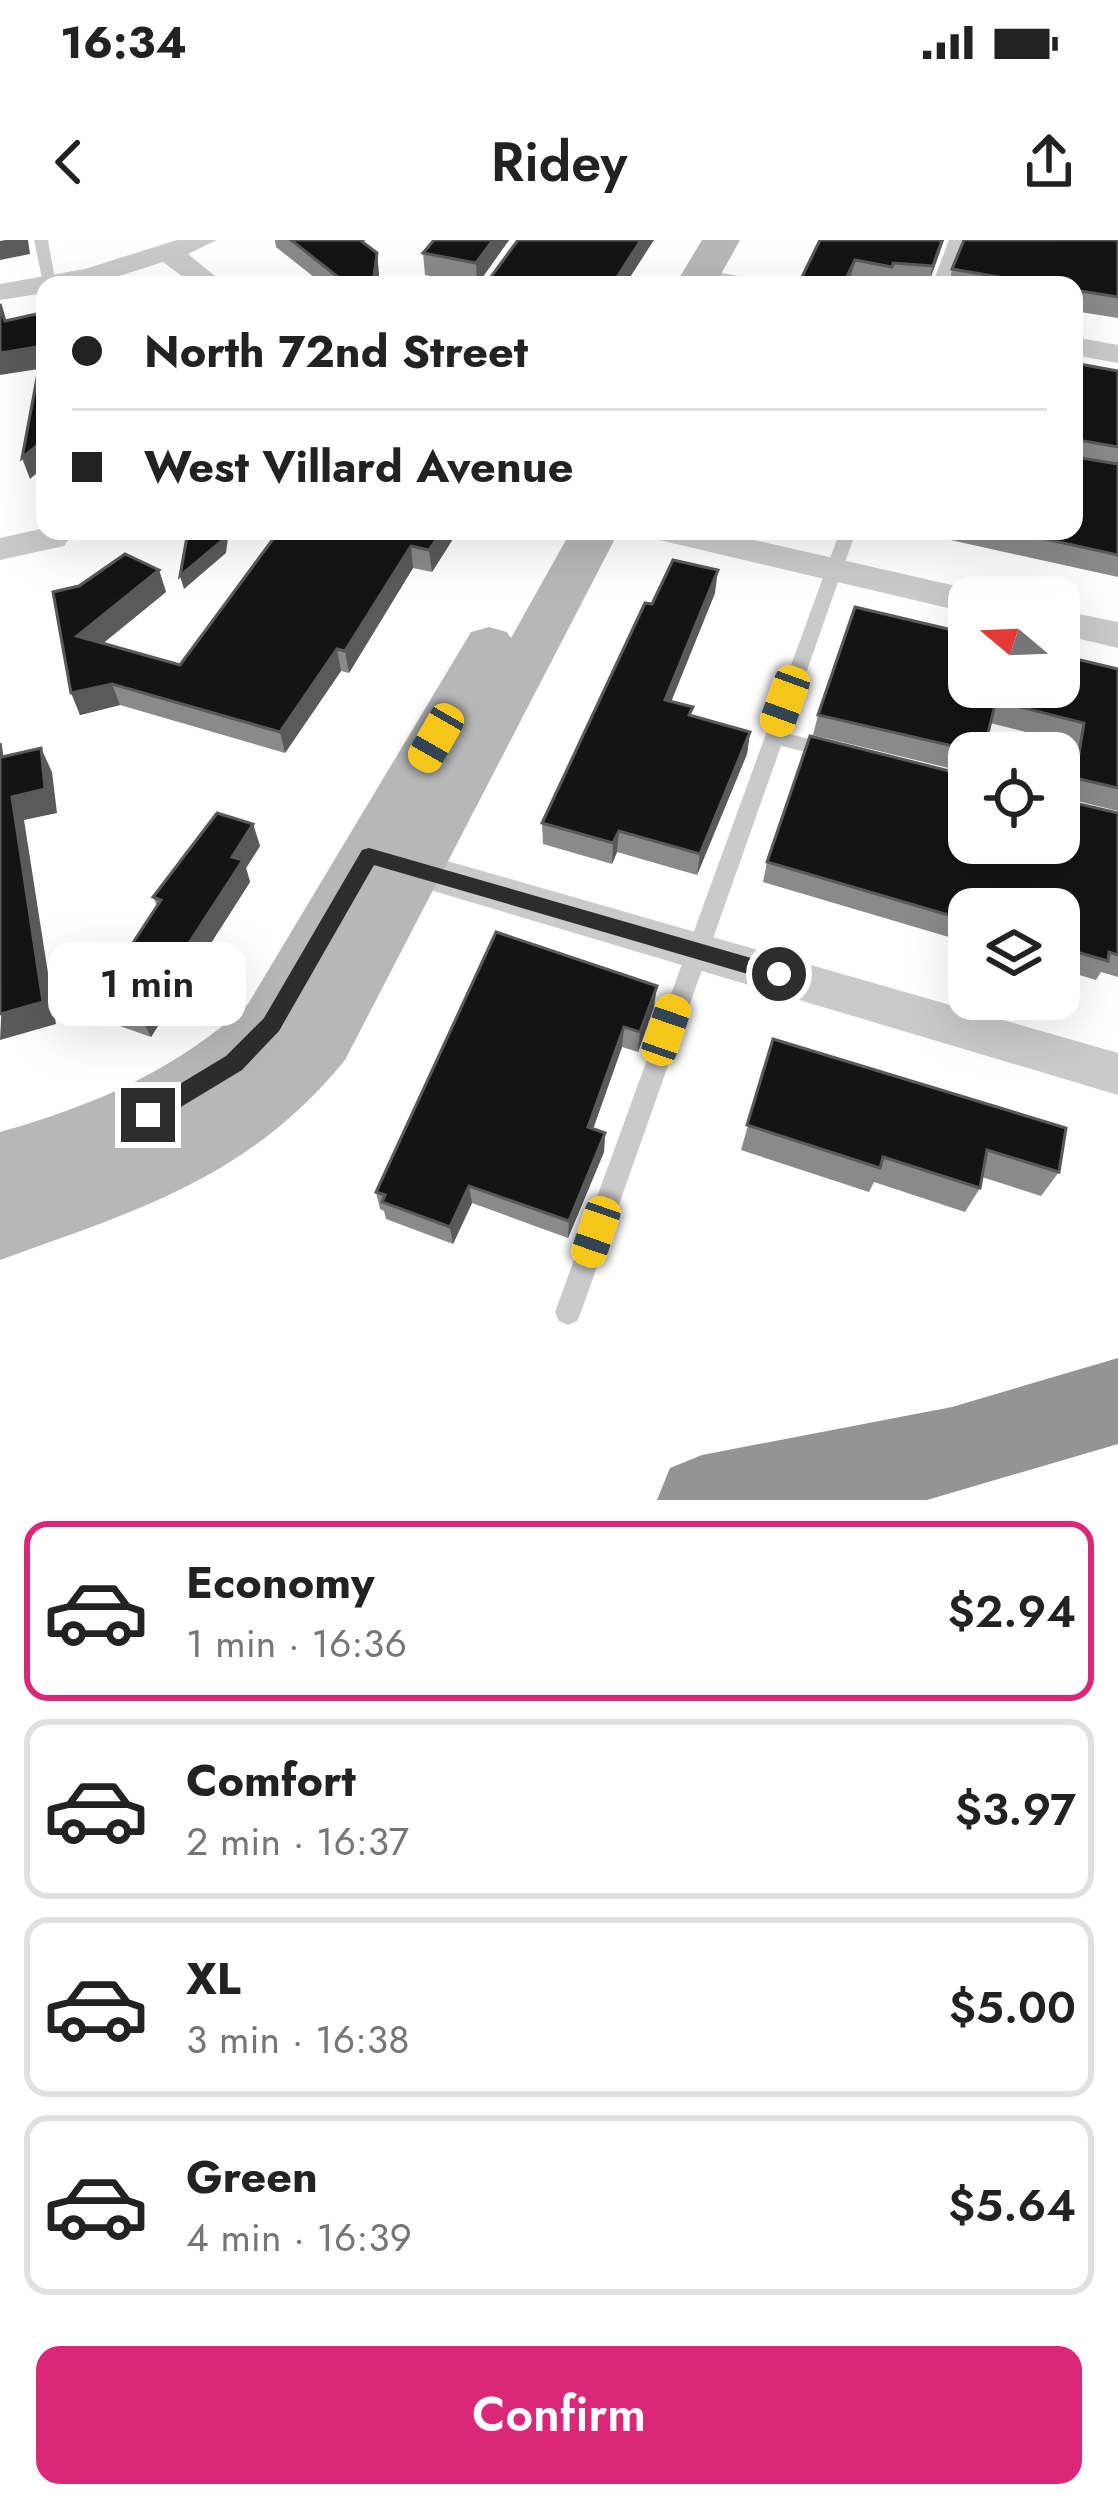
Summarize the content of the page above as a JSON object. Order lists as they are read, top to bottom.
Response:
{
  "north": "left",
  "page": {
    "status": "16:34",
    "header": "Ridey",
    "banner": ["North 72nd Street", "West Villard Avenue"],
    "bubble": "1 min",
    "list": [
      {
        "name": "Economy",
        "note": "1 min · 16:36",
        "value": "$2.94"
      },
      {
        "name": "Comfort",
        "note": "2 min · 16:37",
        "value": "$3.97"
      },
      {
        "name": "XL",
        "note": "3 min · 16:38",
        "value": "$5.00"
      },
      {
        "name": "Green",
        "note": "4 min · 16:39",
        "value": "$5.64"
      }
    ],
    "buttons": "Confirm"
  }
}
